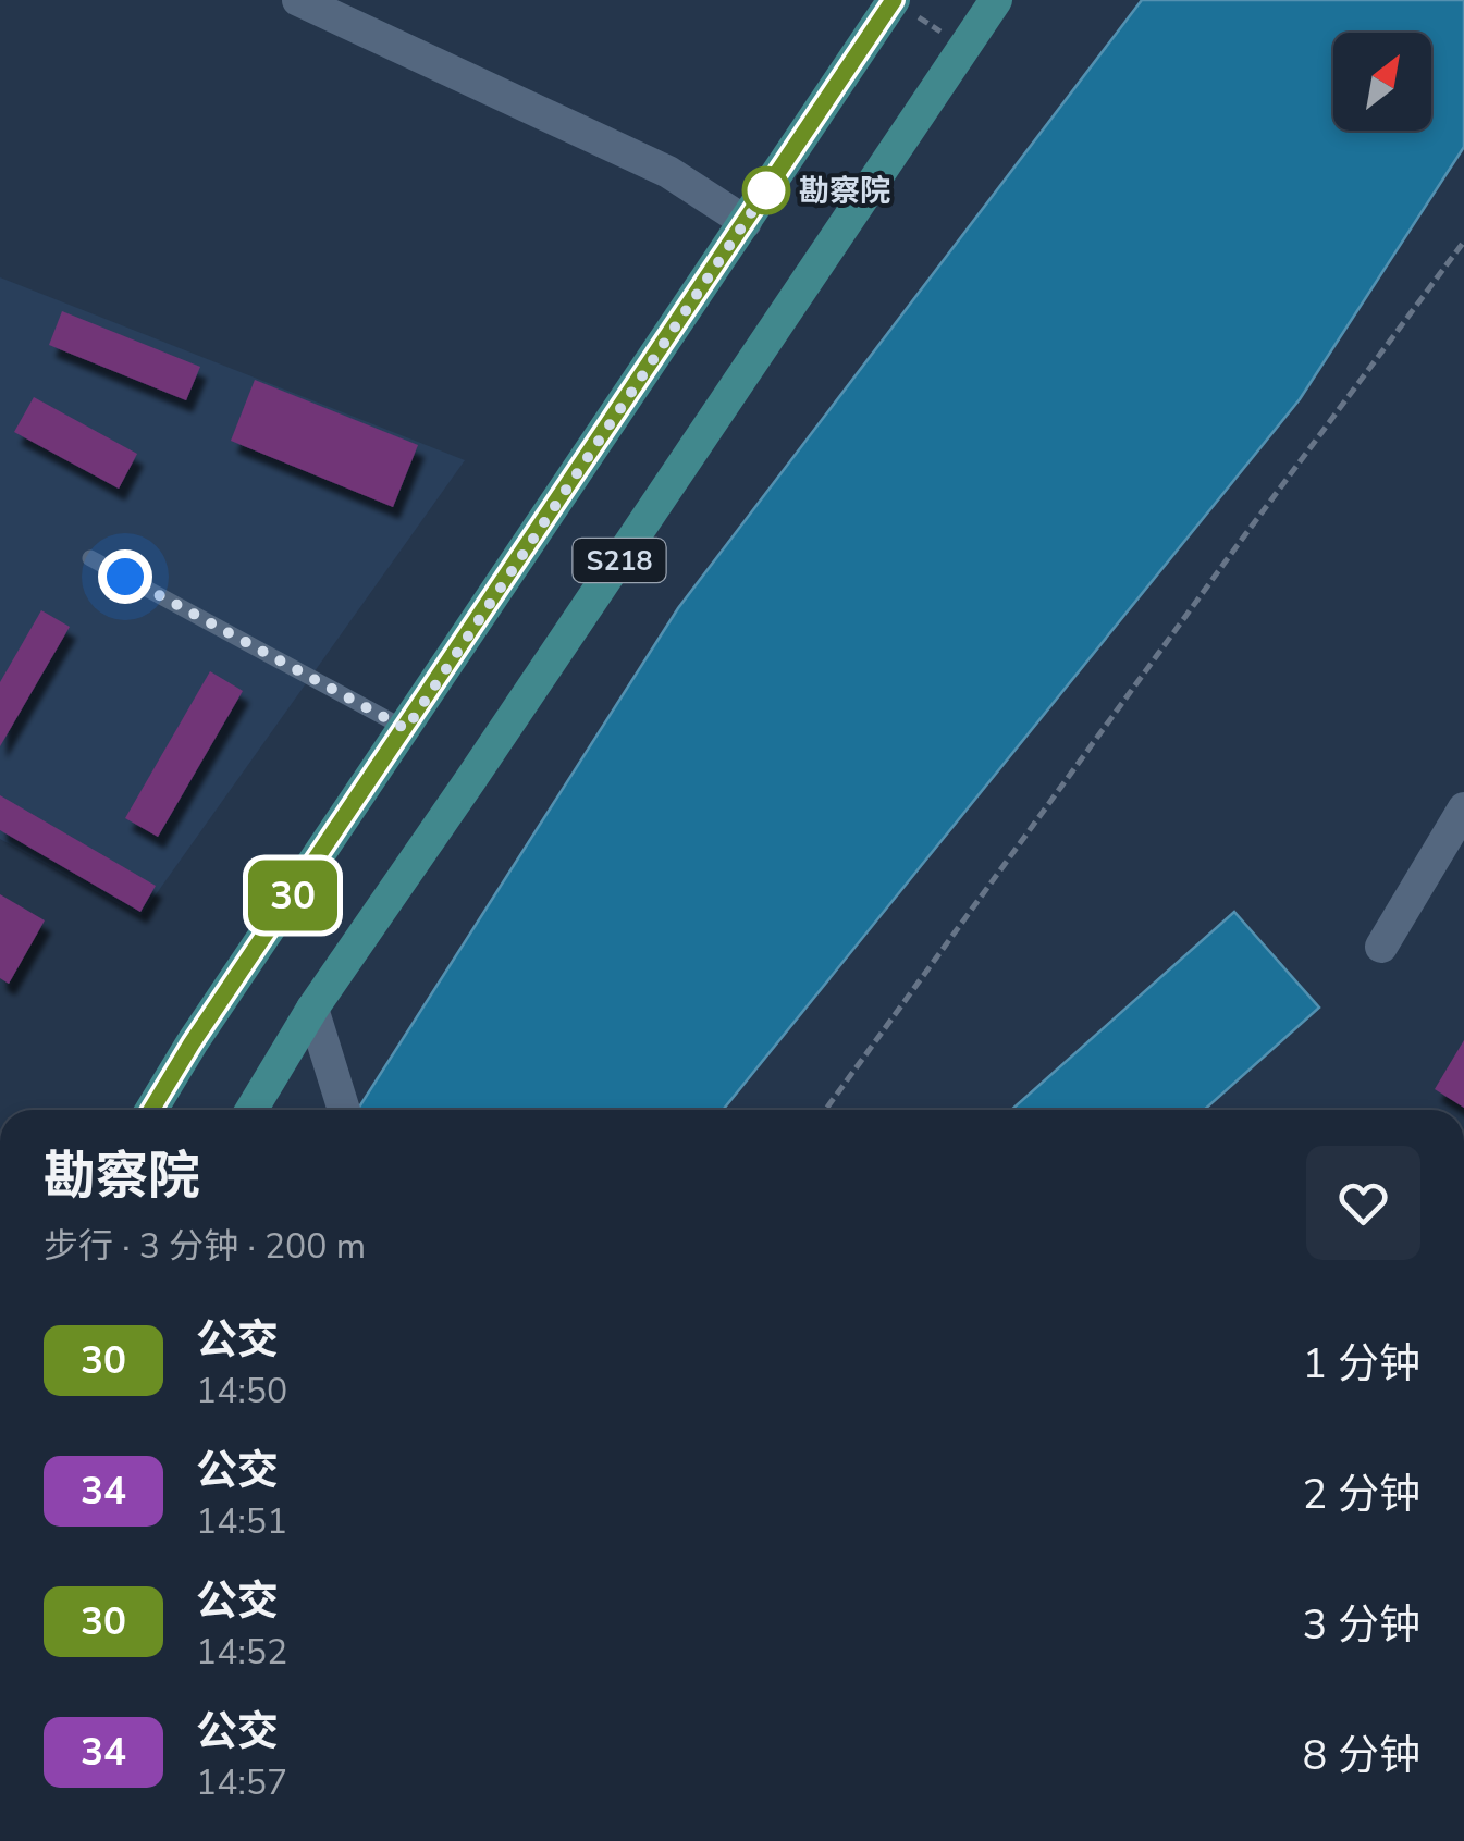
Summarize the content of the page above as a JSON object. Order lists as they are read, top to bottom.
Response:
{
  "streets": {
    "main road": ["S218"]
  },
  "places": ["勘察院"],
  "lines": ["bus line 30"],
  "north": "top right",
  "page": {
    "on_map": "30",
    "heading": ["勘察院", "步行 · 3 分钟 · 200 m"],
    "list": [
      {
        "mark": "30",
        "name": "公交",
        "note": "14:50",
        "value": "1 分钟"
      },
      {
        "mark": "34",
        "name": "公交",
        "note": "14:51",
        "value": "2 分钟"
      },
      {
        "mark": "30",
        "name": "公交",
        "note": "14:52",
        "value": "3 分钟"
      },
      {
        "mark": "34",
        "name": "公交",
        "note": "14:57",
        "value": "8 分钟"
      }
    ]
  }
}
